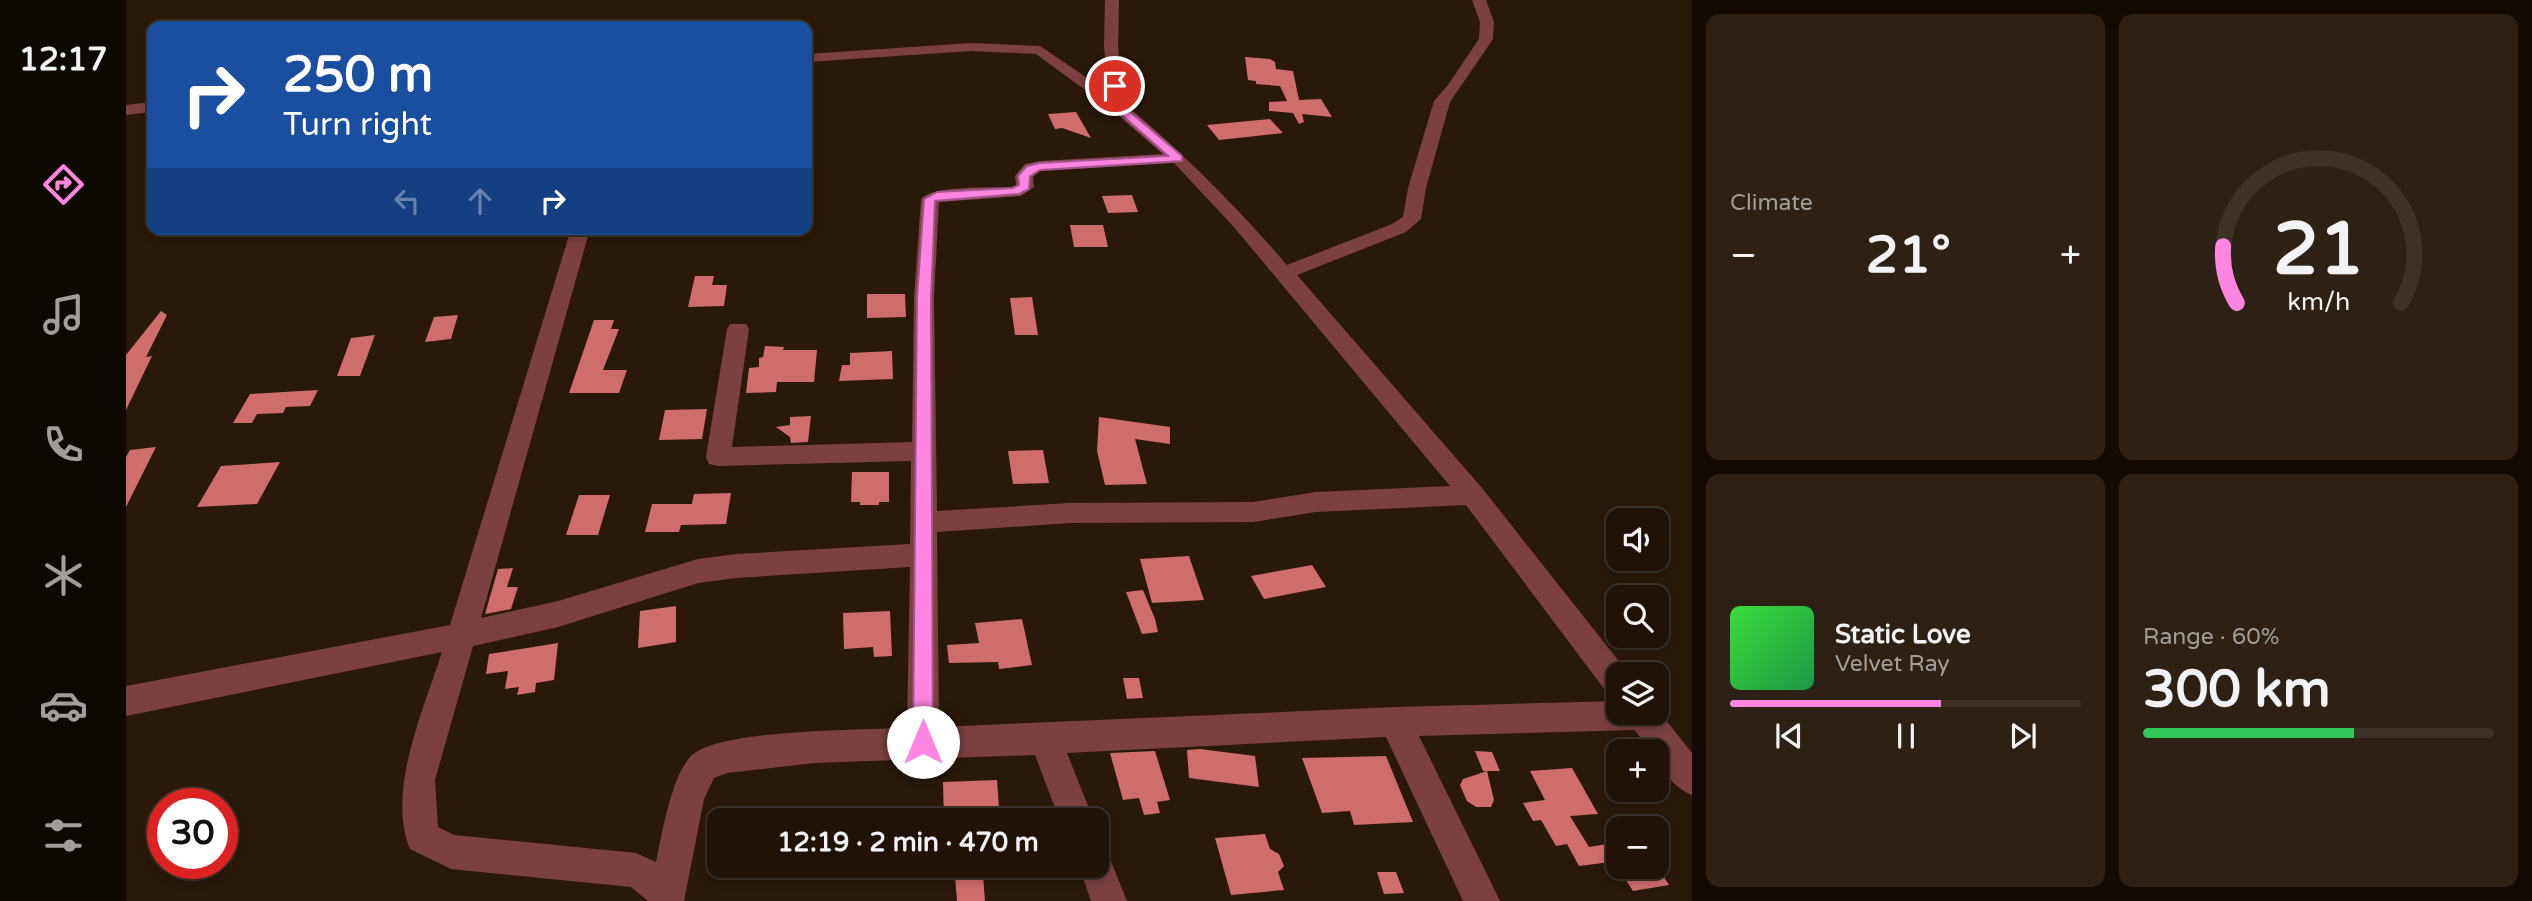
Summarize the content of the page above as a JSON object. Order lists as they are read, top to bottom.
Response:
{
  "page": {
    "tabs": "12:17",
    "tile": [
      "Climate",
      ["Range · 60%", "300 km"]
    ],
    "turn": ["250 m", "Turn right"],
    "heat": ["−", "21°", "+"],
    "map_buttons": ["+", "−"],
    "song": ["Static Love", "Velvet Ray"],
    "limit": "30",
    "trip": "12:19 · 2 min · 470 m",
    "gauge": ["21", "km/h"]
  }
}
